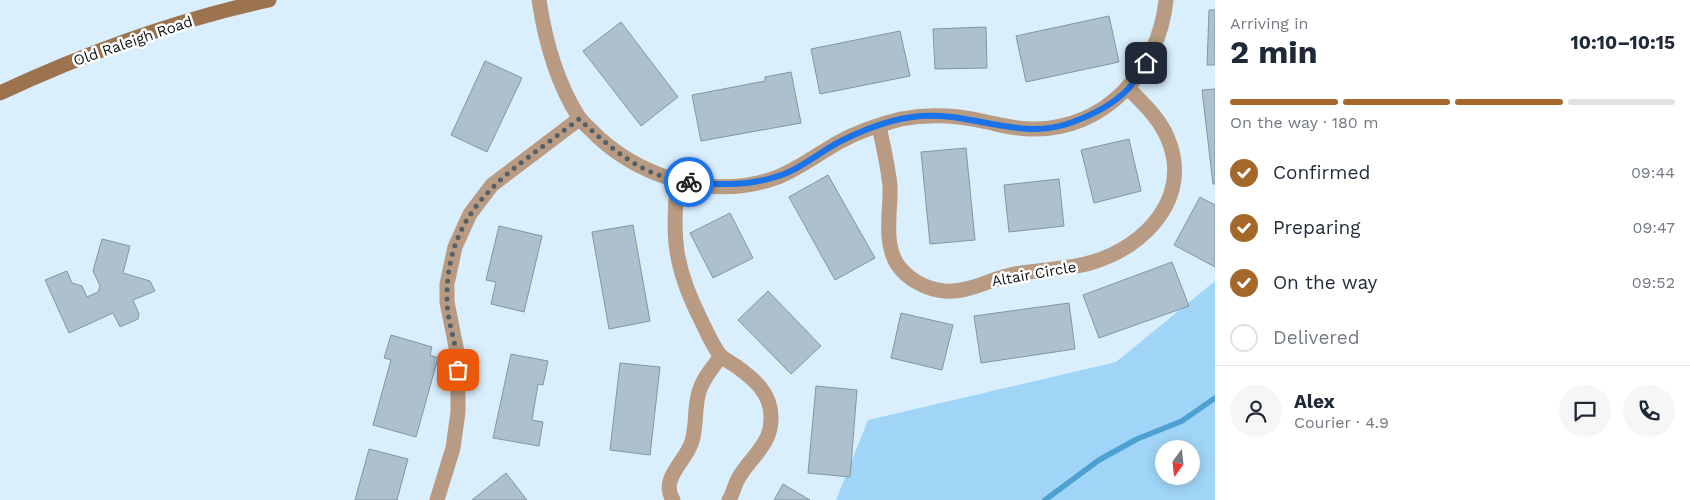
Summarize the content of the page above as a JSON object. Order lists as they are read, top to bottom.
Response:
{
  "streets": {
    "main road": ["Old Raleigh Road"],
    "street": ["Altair Circle"]
  },
  "north": "bottom",
  "page": {
    "heading": ["2 min", "Arriving in", "10:10–10:15"],
    "panel": ["Alex", "Courier · 4.9"],
    "bar": "On the way · 180 m",
    "list": [
      ["Confirmed", "09:44"],
      ["Preparing", "09:47"],
      ["On the way", "09:52"],
      "Delivered"
    ]
  }
}
